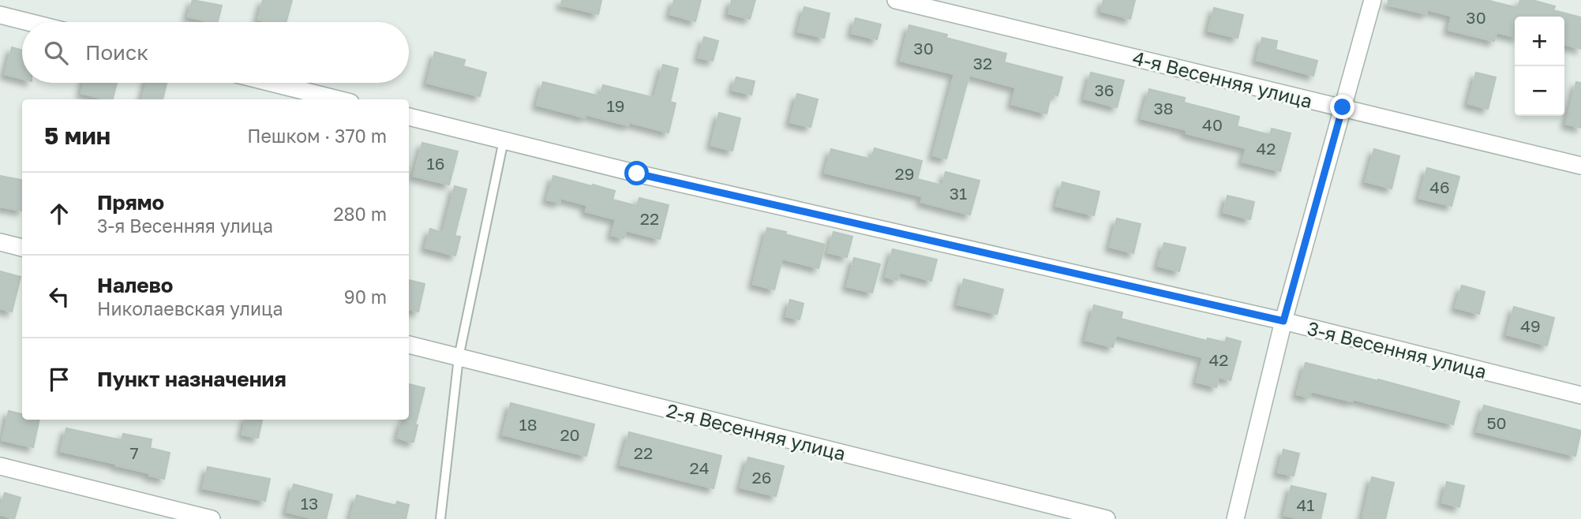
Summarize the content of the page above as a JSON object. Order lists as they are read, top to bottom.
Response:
{
  "streets": {
    "street": ["4-я Весенняя улица", "3-я Весенняя улица", "2-я Весенняя улица"]
  },
  "house_numbers": [
    "30",
    "30",
    "32",
    "36",
    "19",
    "38",
    "40",
    "42",
    "16",
    "29",
    "46",
    "31",
    "22",
    "49",
    "42",
    "50",
    "18",
    "20",
    "7",
    "22",
    "24",
    "26",
    "13",
    "41"
  ],
  "page": {
    "map_buttons": ["+", "−"],
    "search": "Поиск",
    "heading": ["5 мин", "Пешком · 370 m"],
    "list": [
      ["Прямо", "3-я Весенняя улица", "280 m"],
      ["Налево", "Николаевская улица", "90 m"],
      "Пункт назначения"
    ]
  }
}
